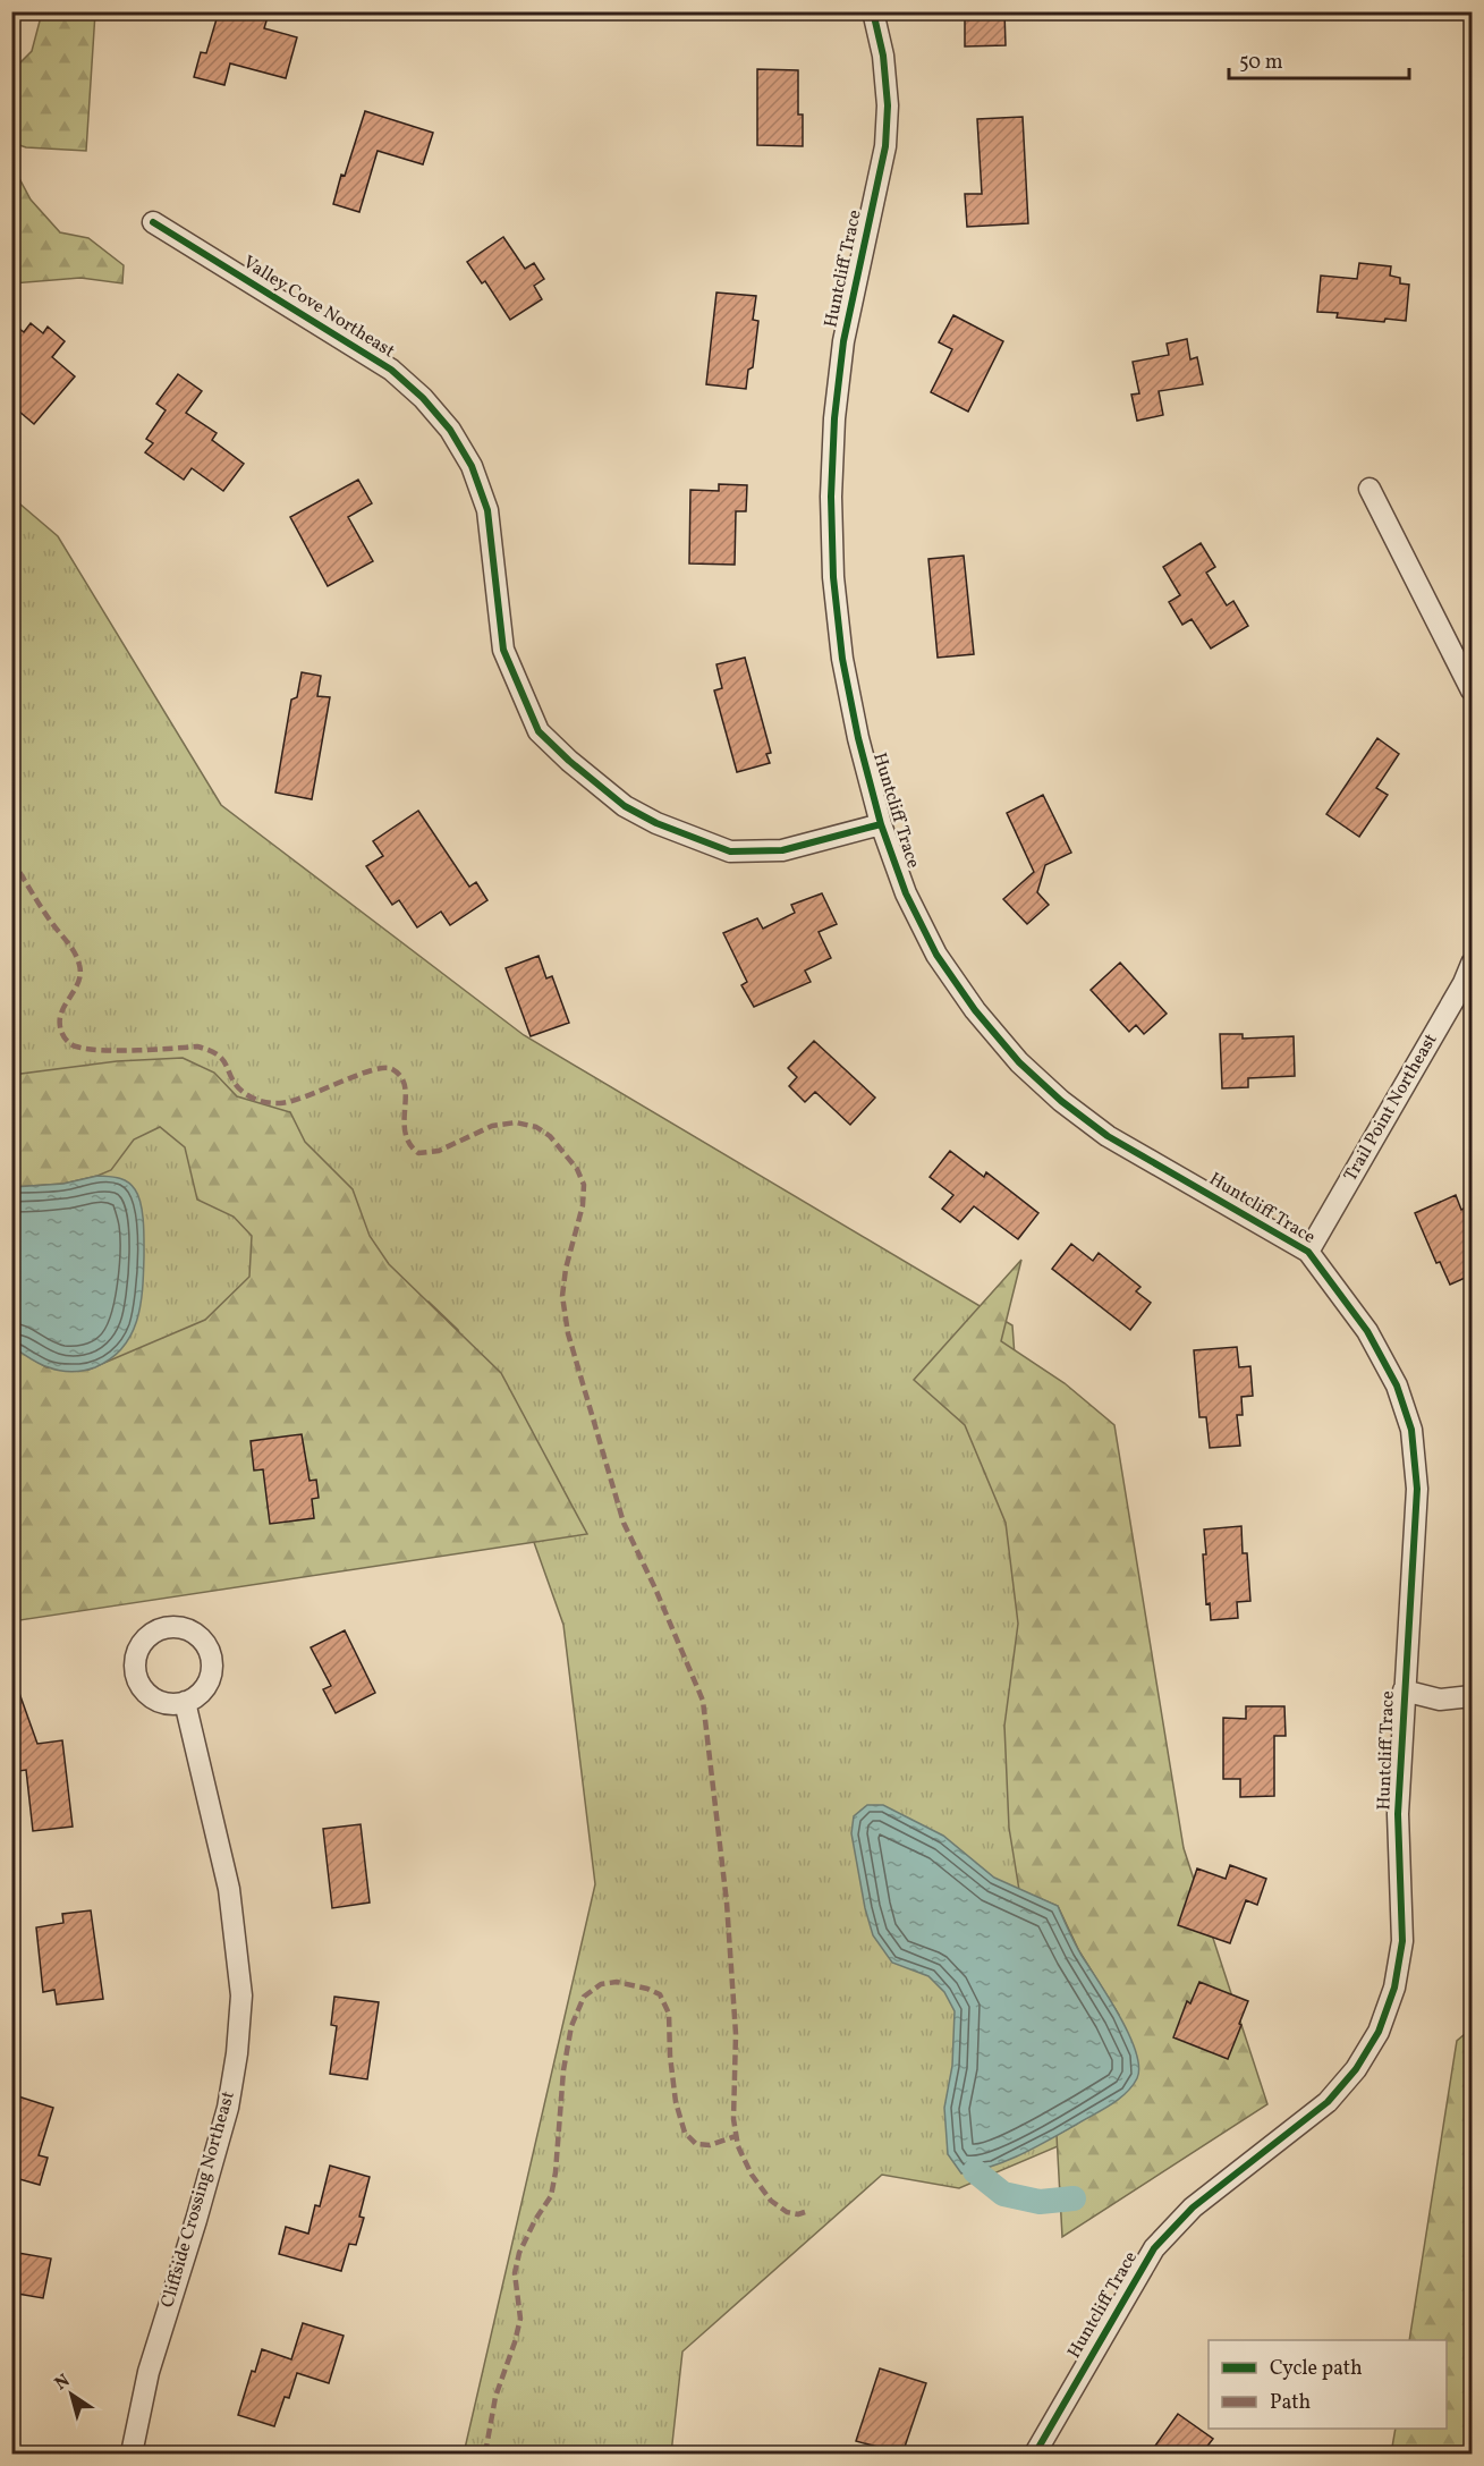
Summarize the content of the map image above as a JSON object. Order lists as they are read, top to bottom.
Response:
{
  "streets": {
    "street": [
      "Huntcliff Trace",
      "Valley Cove Northeast",
      "Trail Point Northeast",
      "Cliffside Crossing Northeast"
    ]
  },
  "crossings": [
    ["Huntcliff Trace", "Valley Cove Northeast"],
    ["Huntcliff Trace", "Trail Point Northeast"]
  ],
  "legend": ["Cycle path", "Path"],
  "scale_bar": "50 m",
  "north": "top left"
}
